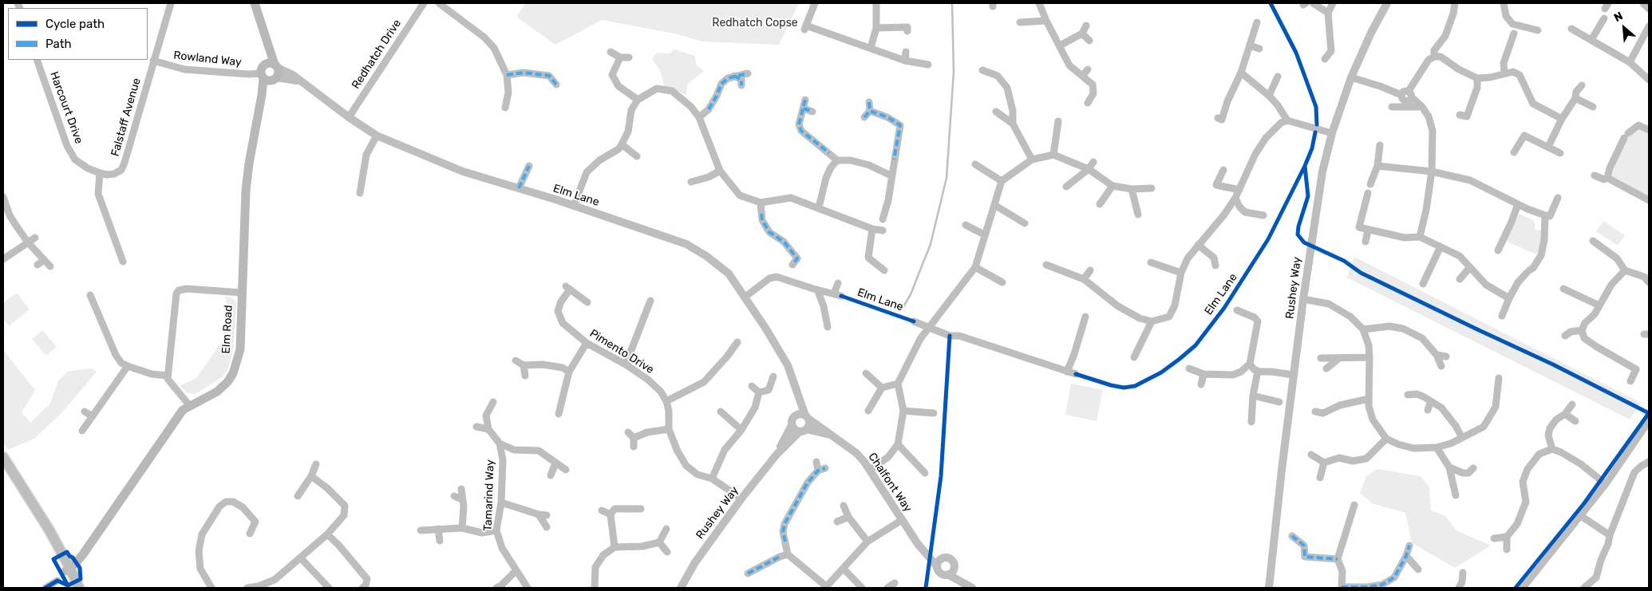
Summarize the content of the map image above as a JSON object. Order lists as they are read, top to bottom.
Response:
{
  "streets": {
    "main road": ["Elm Road"],
    "street": [
      "Redhatch Drive",
      "Rowland Way",
      "Harcourt Drive",
      "Falstaff Avenue",
      "Elm Lane",
      "Rushey Way",
      "Pimento Drive",
      "Chalfont Way",
      "Tamarind Way"
    ]
  },
  "crossings": [
    ["Redhatch Drive", "Elm Lane"],
    ["Rowland Way", "Falstaff Avenue"],
    ["Rowland Way", "Elm Lane"],
    ["Rowland Way", "Elm Road"],
    ["Harcourt Drive", "Falstaff Avenue"],
    ["Elm Lane", "Elm Road"],
    ["Rushey Way", "Chalfont Way"]
  ],
  "parks": ["Redhatch Copse"],
  "legend": ["Cycle path", "Path"],
  "north": "top left"
}
